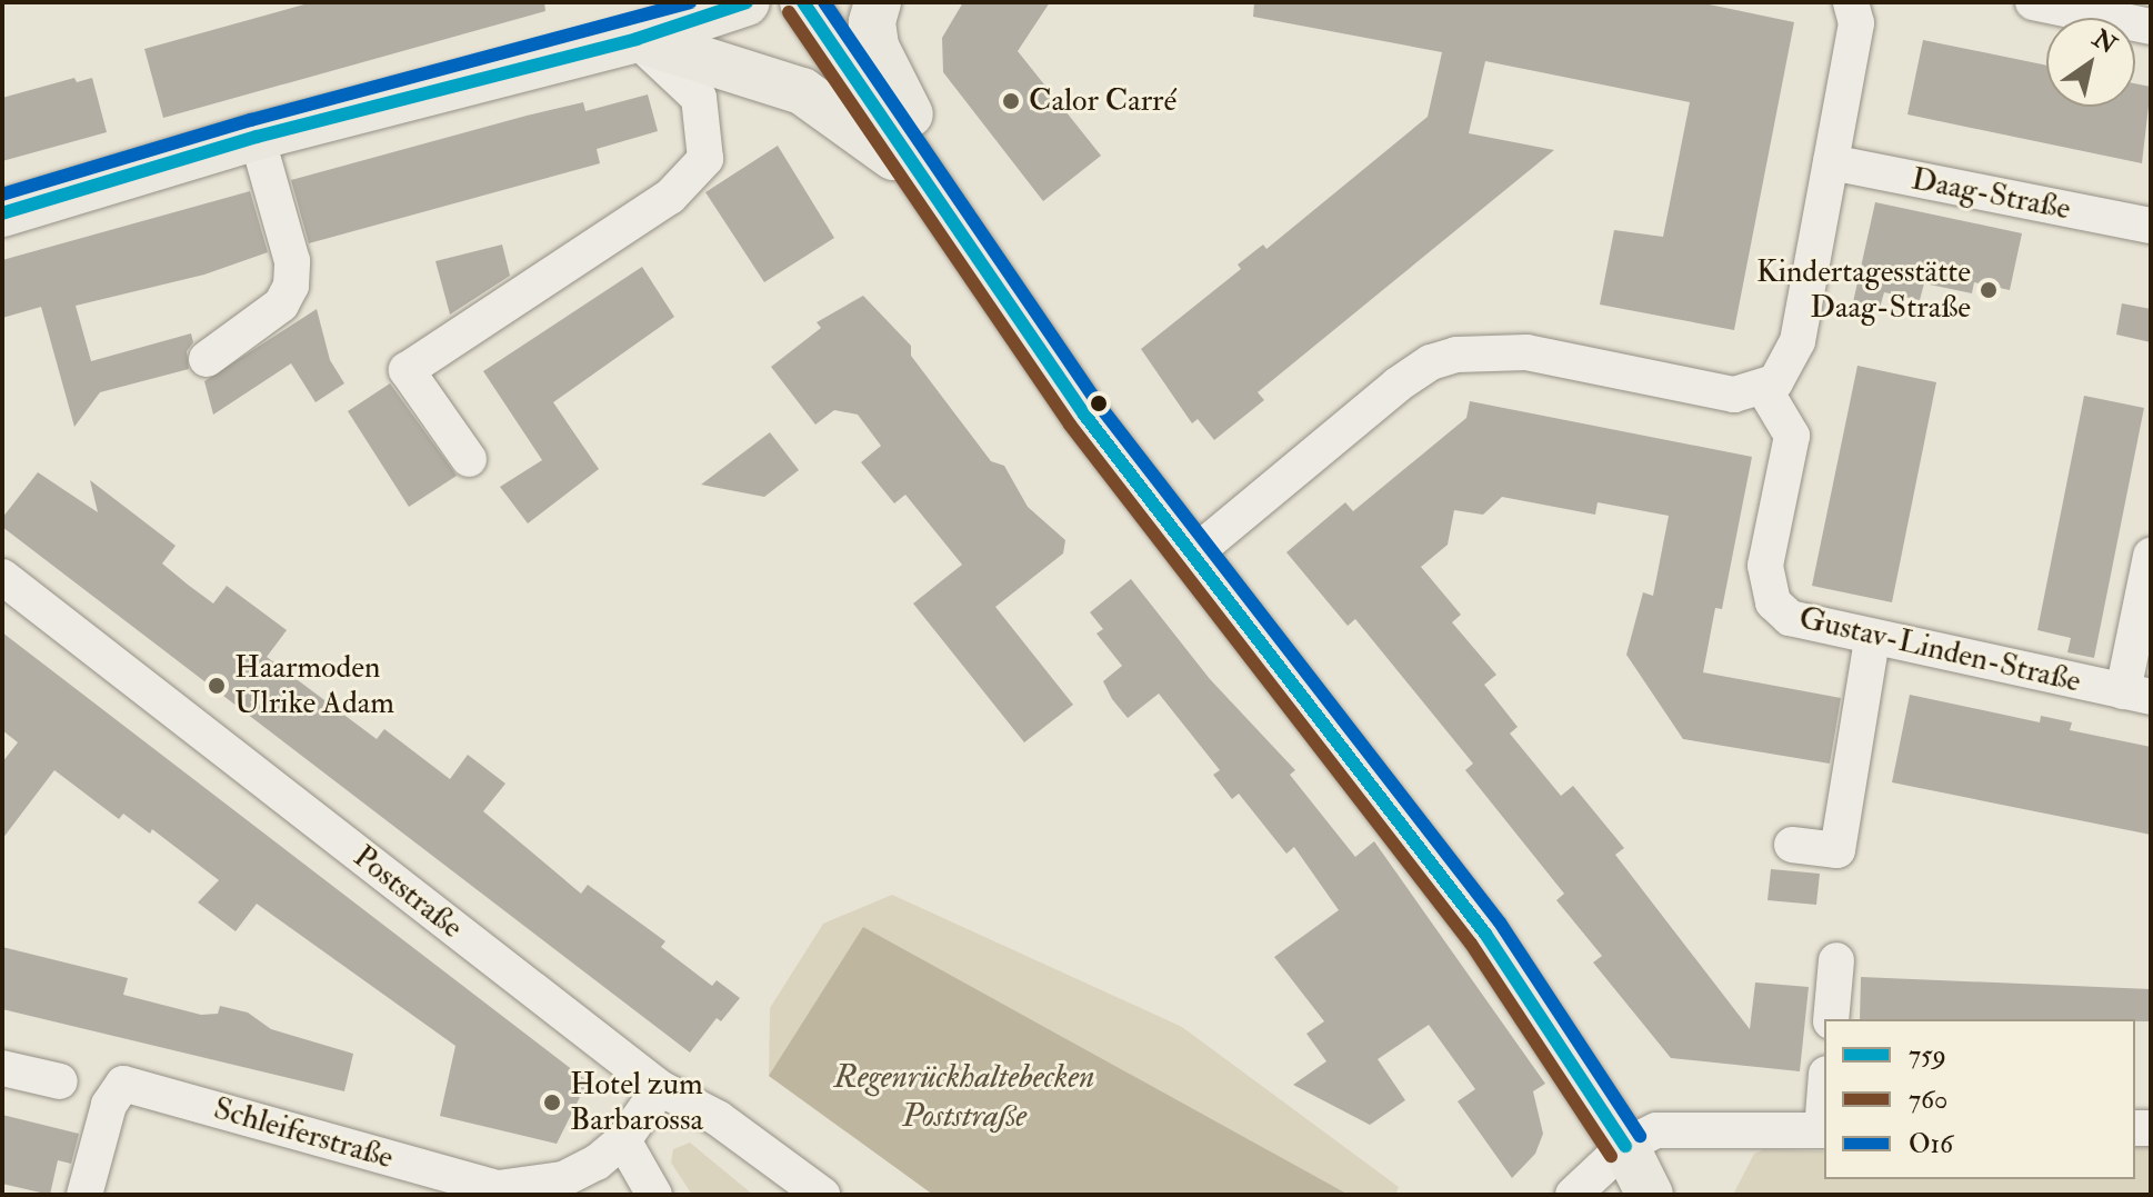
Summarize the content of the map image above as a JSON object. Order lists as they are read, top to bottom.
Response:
{
  "streets": {
    "street": [
      "Daag-Straße",
      "Gustav-Linden-Straße",
      "Poststraße",
      "Schleiferstraße"
    ]
  },
  "water": ["Regenrückhaltebecken Poststraße"],
  "places": [
    "Calor Carré",
    "Kindertagesstätte Daag-Straße",
    "Haarmoden Ulrike Adam",
    "Hotel zum Barbarossa"
  ],
  "lines": ["transit line 759", "transit line O16", "transit line 760"],
  "legend": ["759", "760", "O16"],
  "north": "top right"
}
